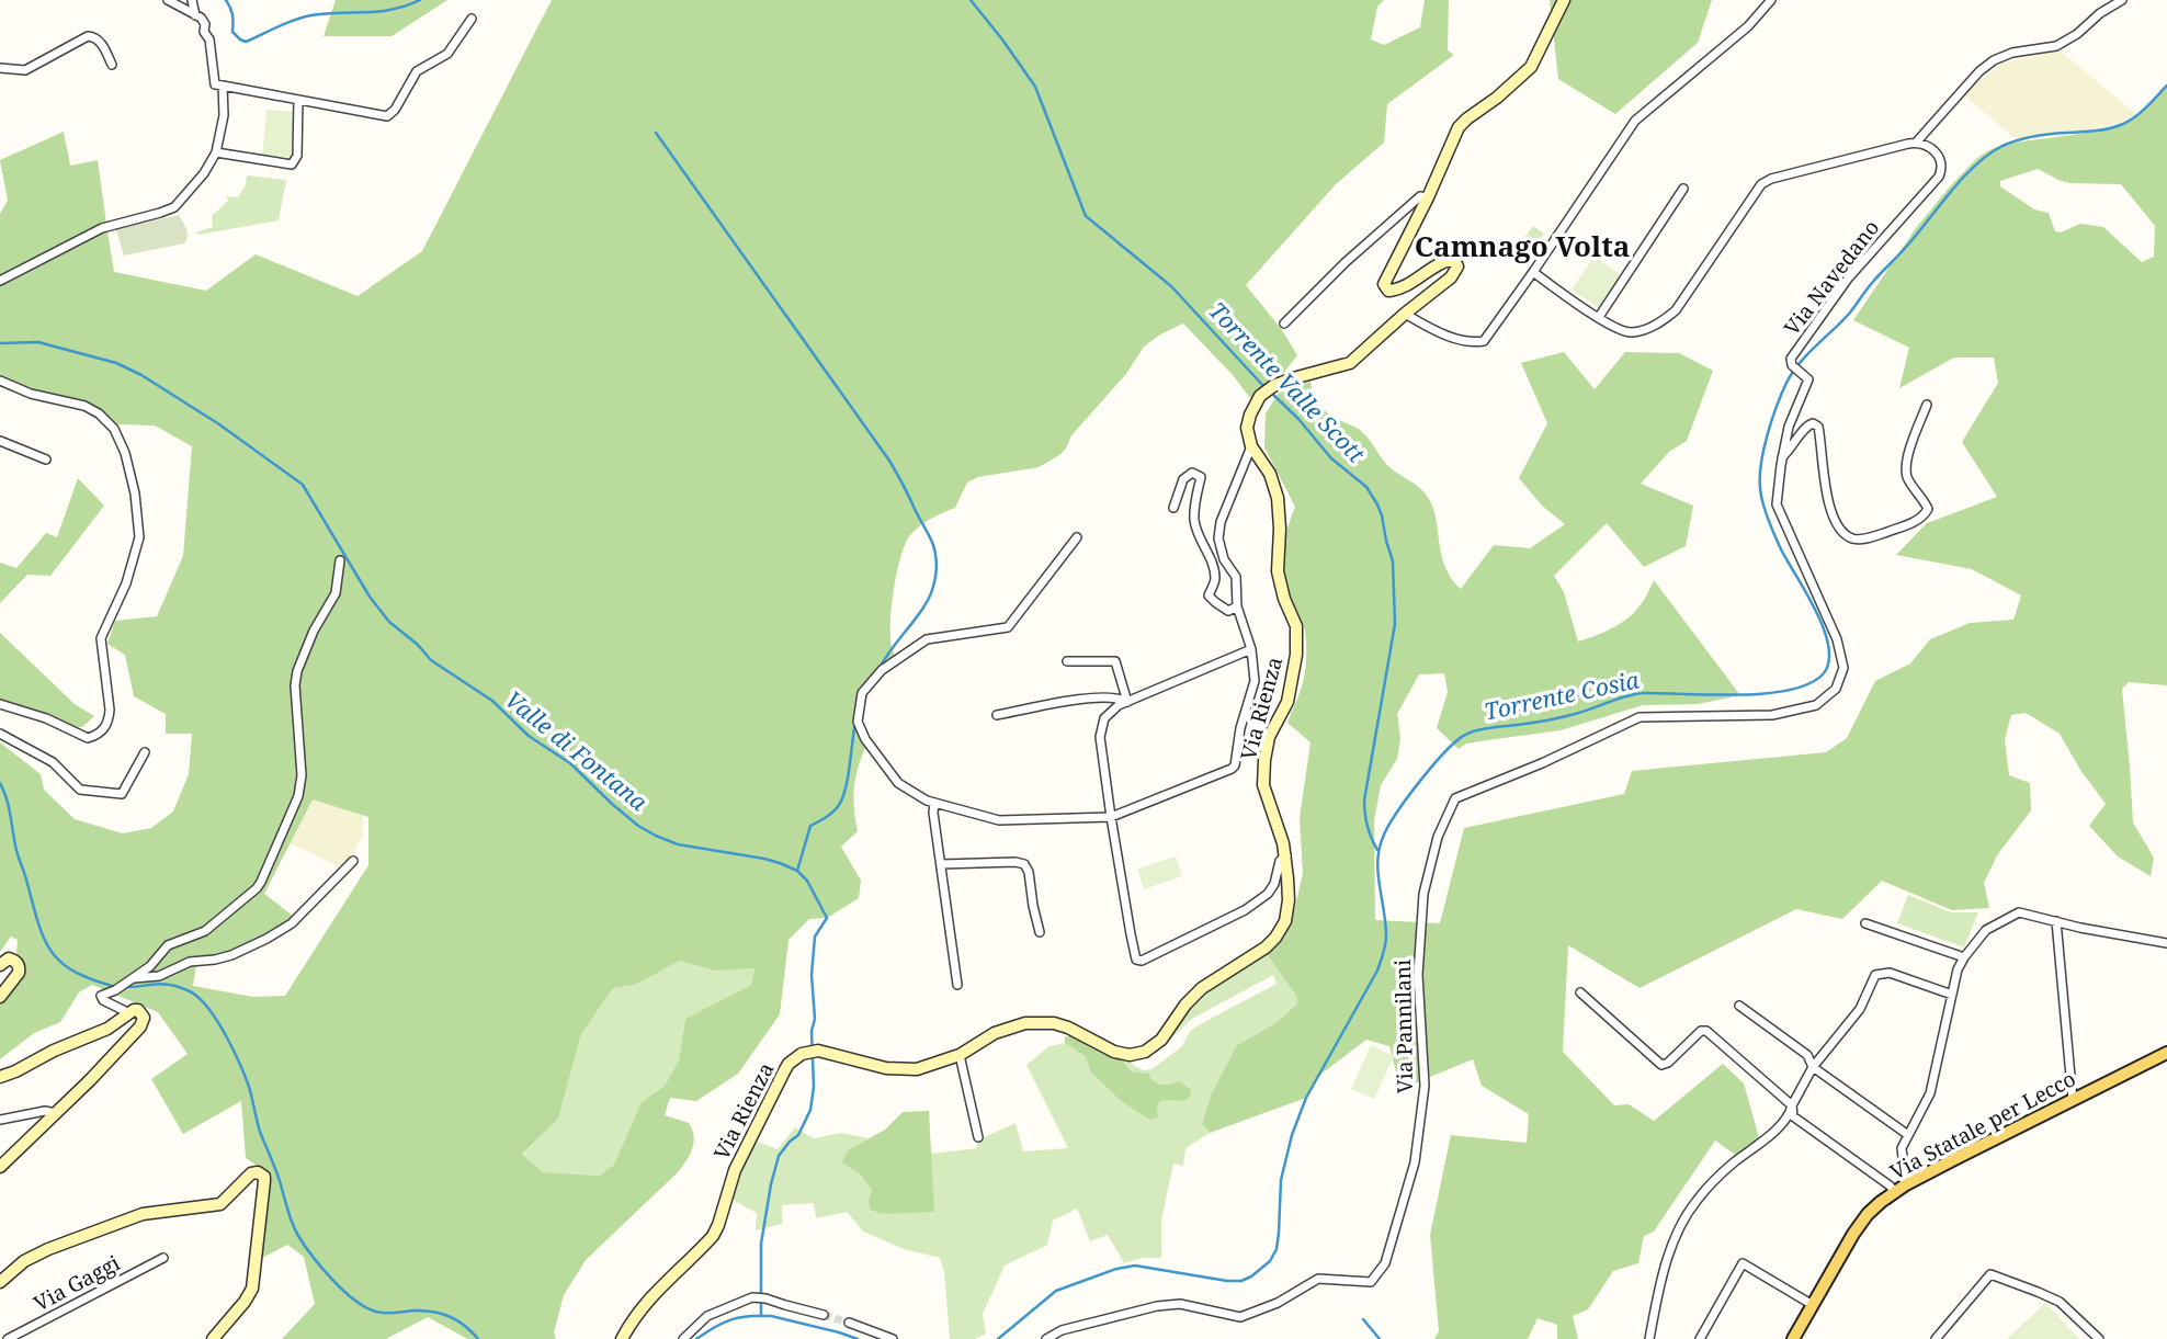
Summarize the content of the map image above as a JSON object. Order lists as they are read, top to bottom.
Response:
{
  "streets": {
    "main road": ["Via Statale per Lecco"],
    "street": [
      "Via Navedano",
      "Via Rienza",
      "Via Pannilani",
      "Via Gaggi"
    ]
  },
  "crossings": [
    ["Via Navedano", "Via Pannilani"]
  ],
  "districts": ["Camnago Volta"],
  "water": ["Torrente Valle Scott", "Torrente Cosia", "Valle di Fontana"]
}
